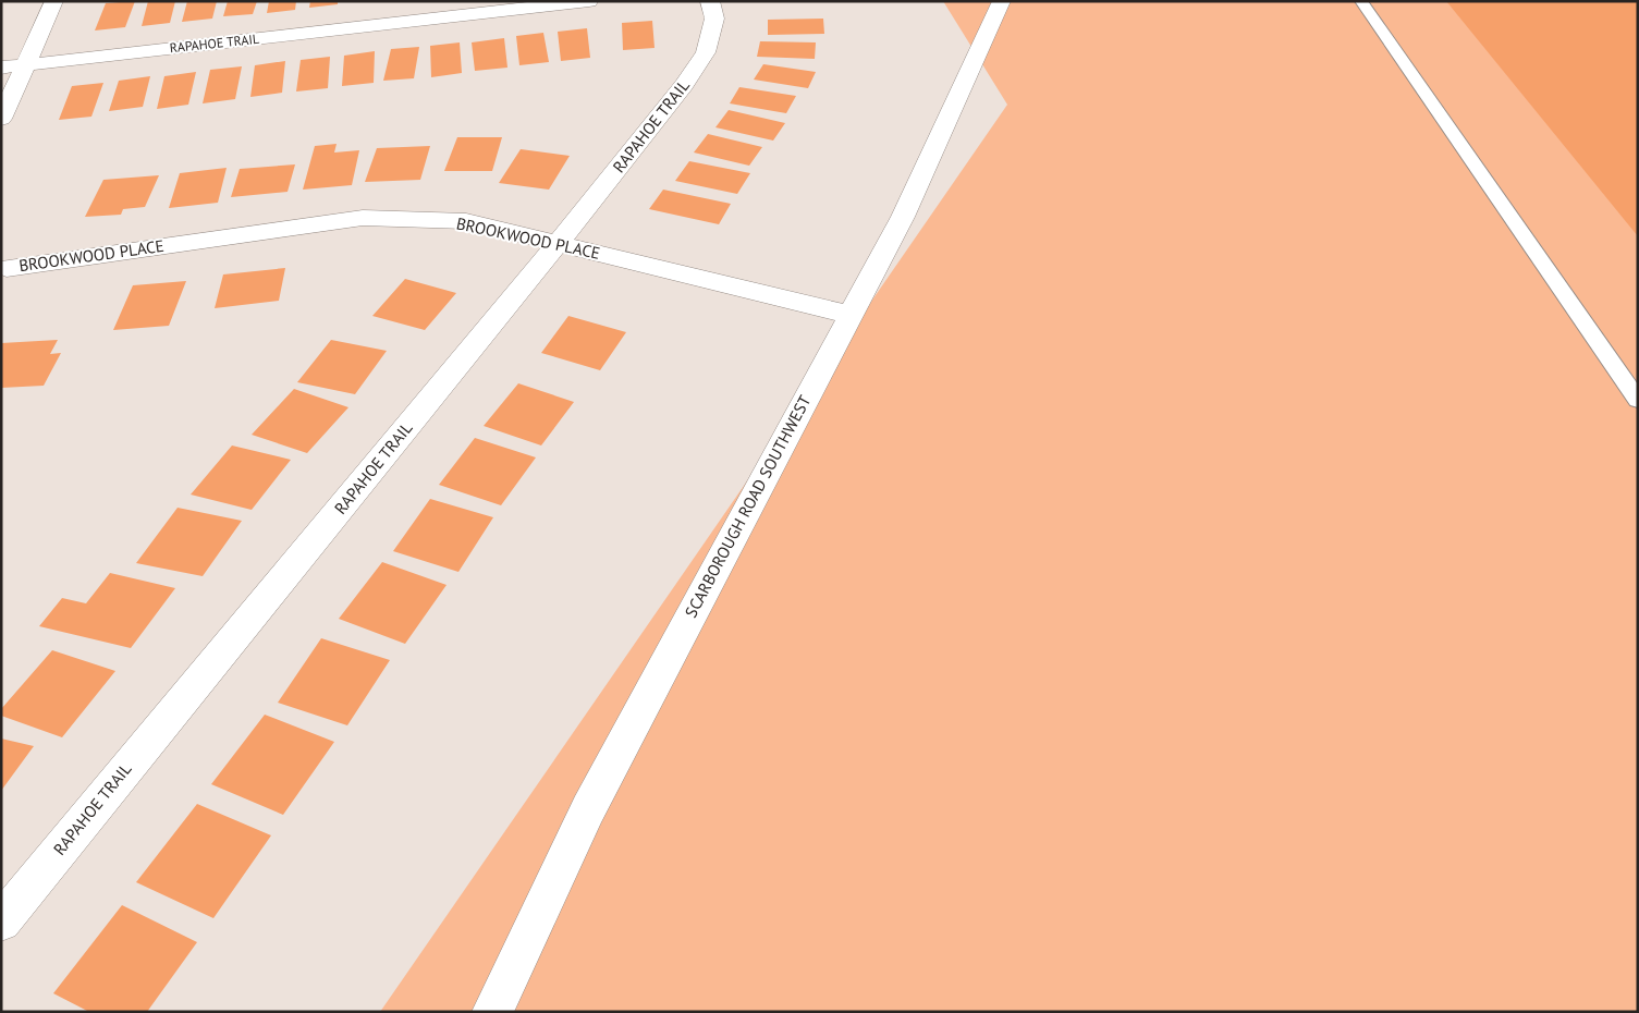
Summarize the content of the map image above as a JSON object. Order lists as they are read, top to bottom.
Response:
{
  "streets": {
    "street": ["RAPAHOE TRAIL", "BROOKWOOD PLACE", "SCARBOROUGH ROAD SOUTHWEST"]
  },
  "crossings": [
    ["RAPAHOE TRAIL", "BROOKWOOD PLACE"],
    ["BROOKWOOD PLACE", "SCARBOROUGH ROAD SOUTHWEST"]
  ]
}
